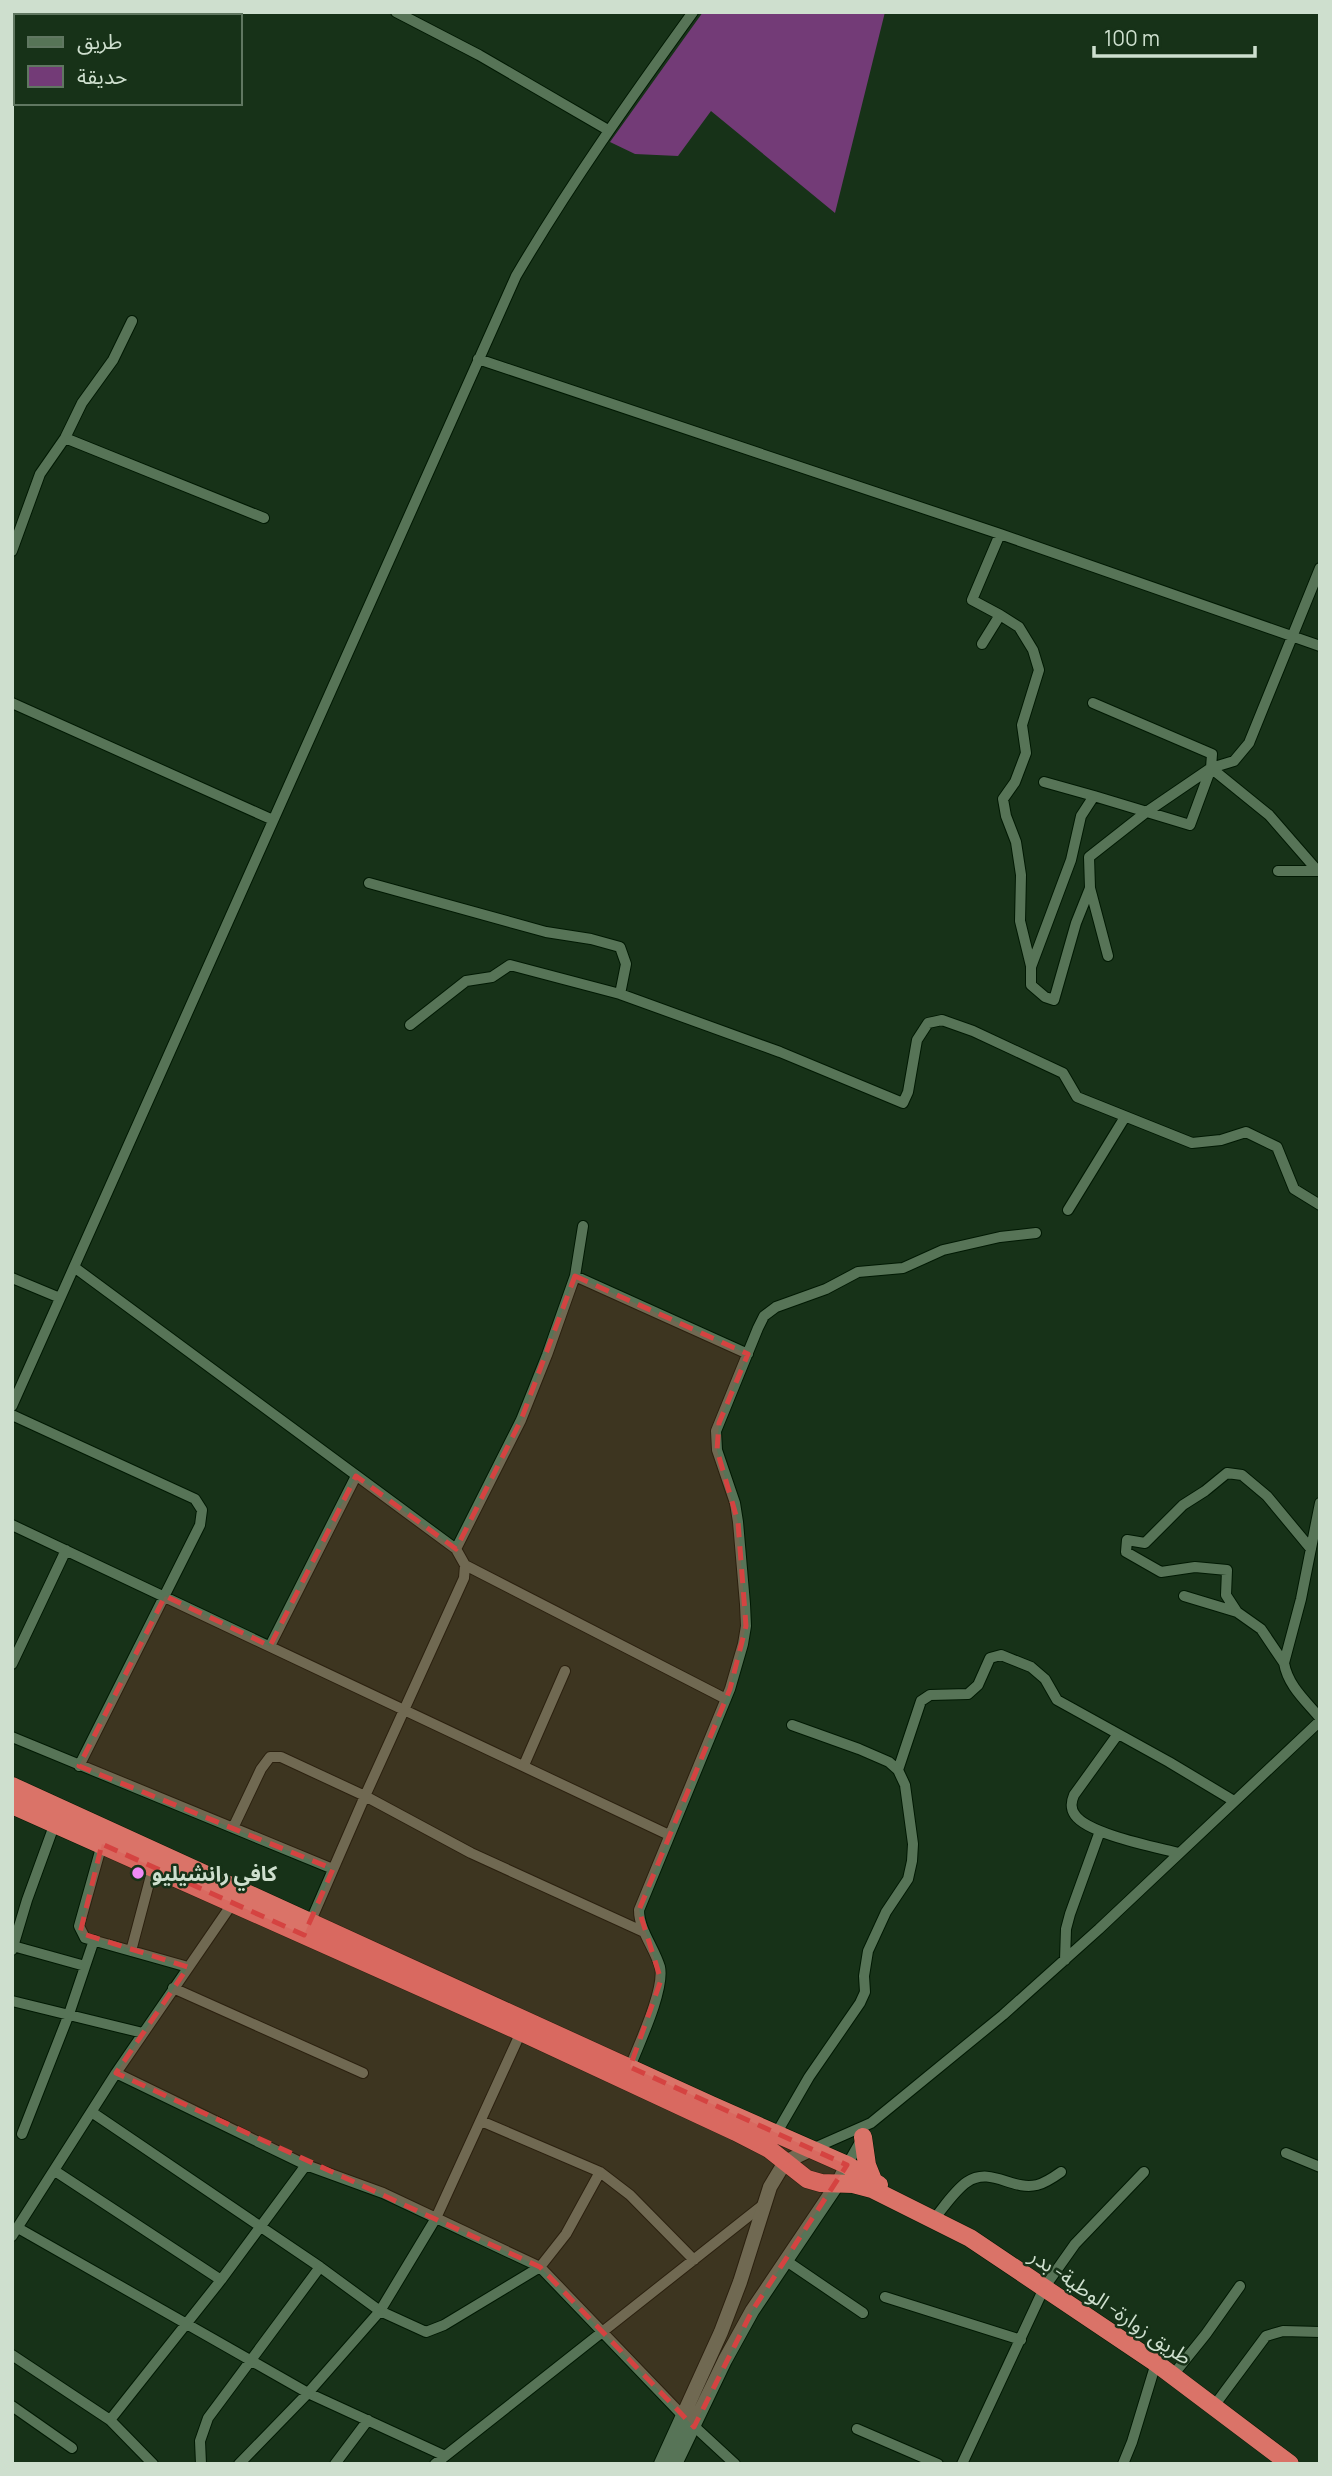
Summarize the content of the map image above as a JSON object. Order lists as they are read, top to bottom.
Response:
{
  "streets": {
    "highway": ["طريق زوارة- الوطية- بدر"]
  },
  "places": ["كافي رانشيليو"],
  "legend": ["طريق", "حديقة"],
  "scale_bar": "100 m"
}
